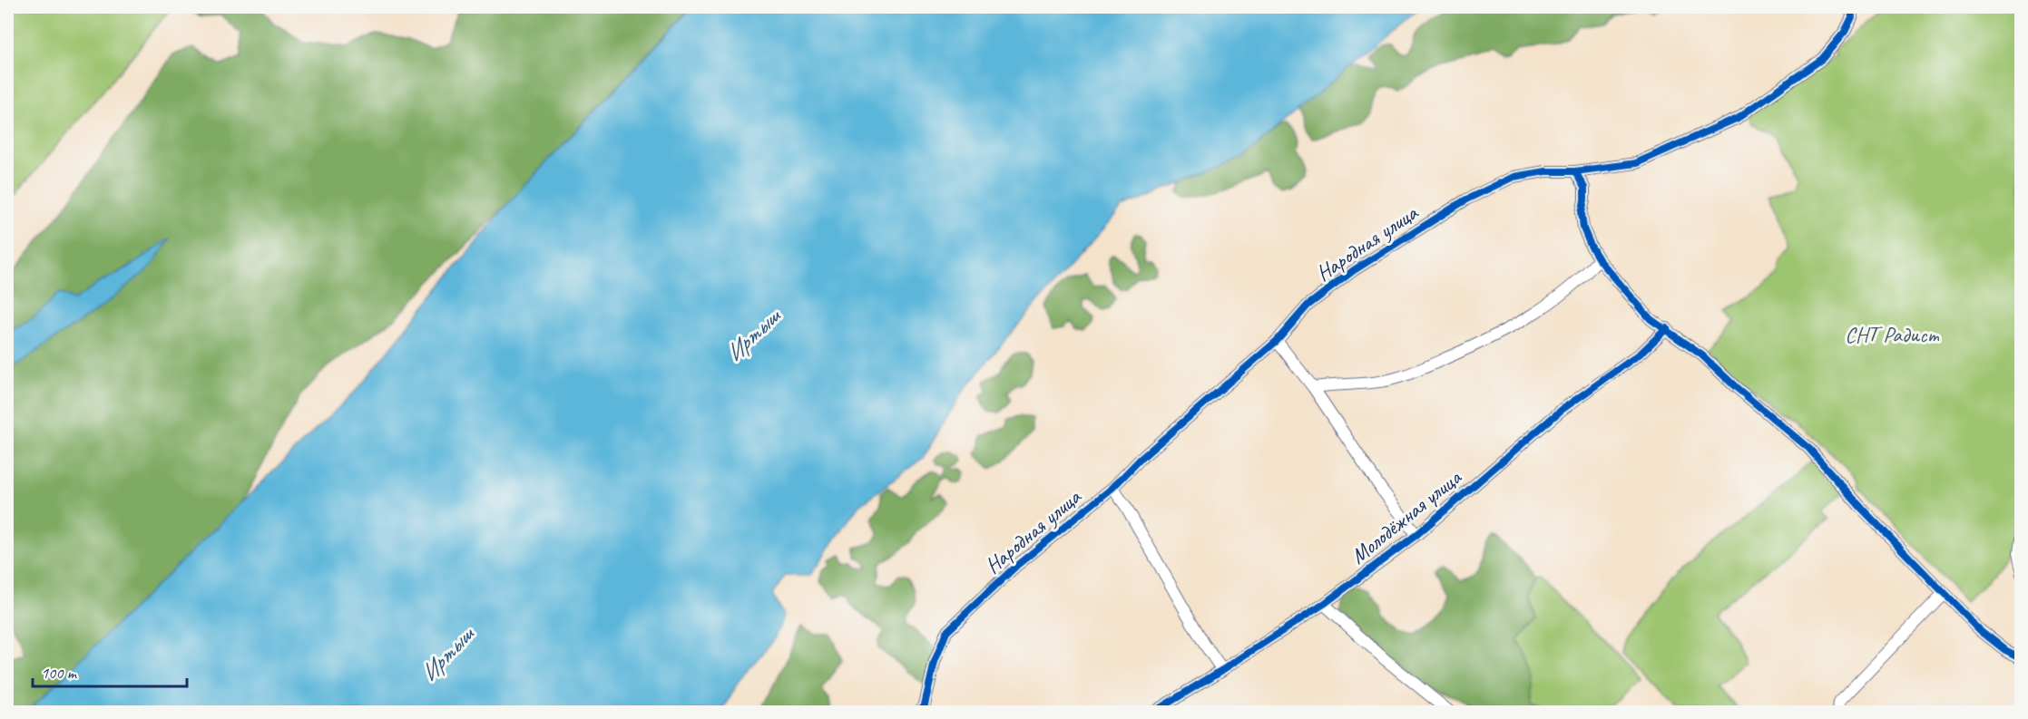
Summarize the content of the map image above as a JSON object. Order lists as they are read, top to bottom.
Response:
{
  "streets": {
    "street": ["Народная улица", "Молодёжная улица"]
  },
  "water": ["Иртыш"],
  "parks": ["СНТ Радист"],
  "scale_bar": "100 m"
}
